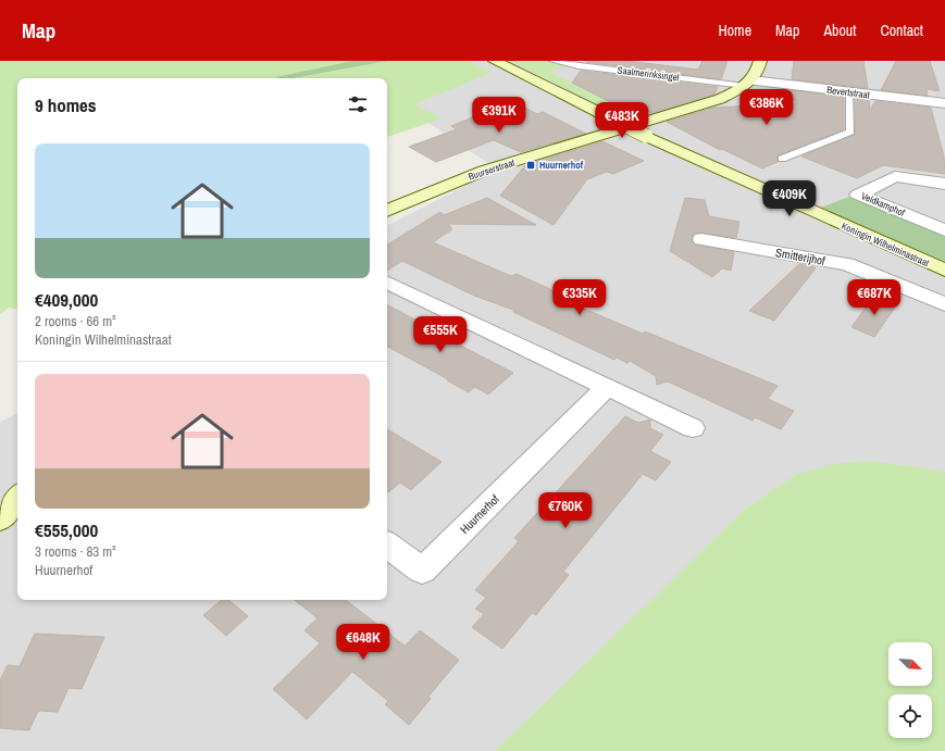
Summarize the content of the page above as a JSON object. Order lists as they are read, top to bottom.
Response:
{
  "streets": {
    "main road": ["Buurserstraat", "Koningin Wilhelminastraat"],
    "street": [
      "Bevertstraat",
      "Veldkamphof",
      "Smitterijhof",
      "Huurnerhof"
    ],
    "lane": ["Saalmerinksingel"]
  },
  "crossings": [
    ["Saalmerinksingel", "Bevertstraat"],
    ["Saalmerinksingel", "Buurserstraat"],
    ["Bevertstraat", "Buurserstraat"]
  ],
  "places": {
    "transit": ["Huurnerhof"]
  },
  "north": "bottom right",
  "page": {
    "header": "Map",
    "nav": [
      "Home",
      "Map",
      "About",
      "Contact"
    ],
    "heading": "9 homes",
    "price": [
      "€386K",
      "€391K",
      "€483K",
      "€409K",
      "€335K",
      "€687K",
      "€555K",
      "€760K",
      "€648K"
    ],
    "list": [
      {
        "name": "€409,000",
        "note": "2 rooms · 66 m² · Koningin Wilhelminastraat"
      },
      {
        "name": "€555,000",
        "note": "3 rooms · 83 m² · Huurnerhof"
      }
    ]
  }
}
